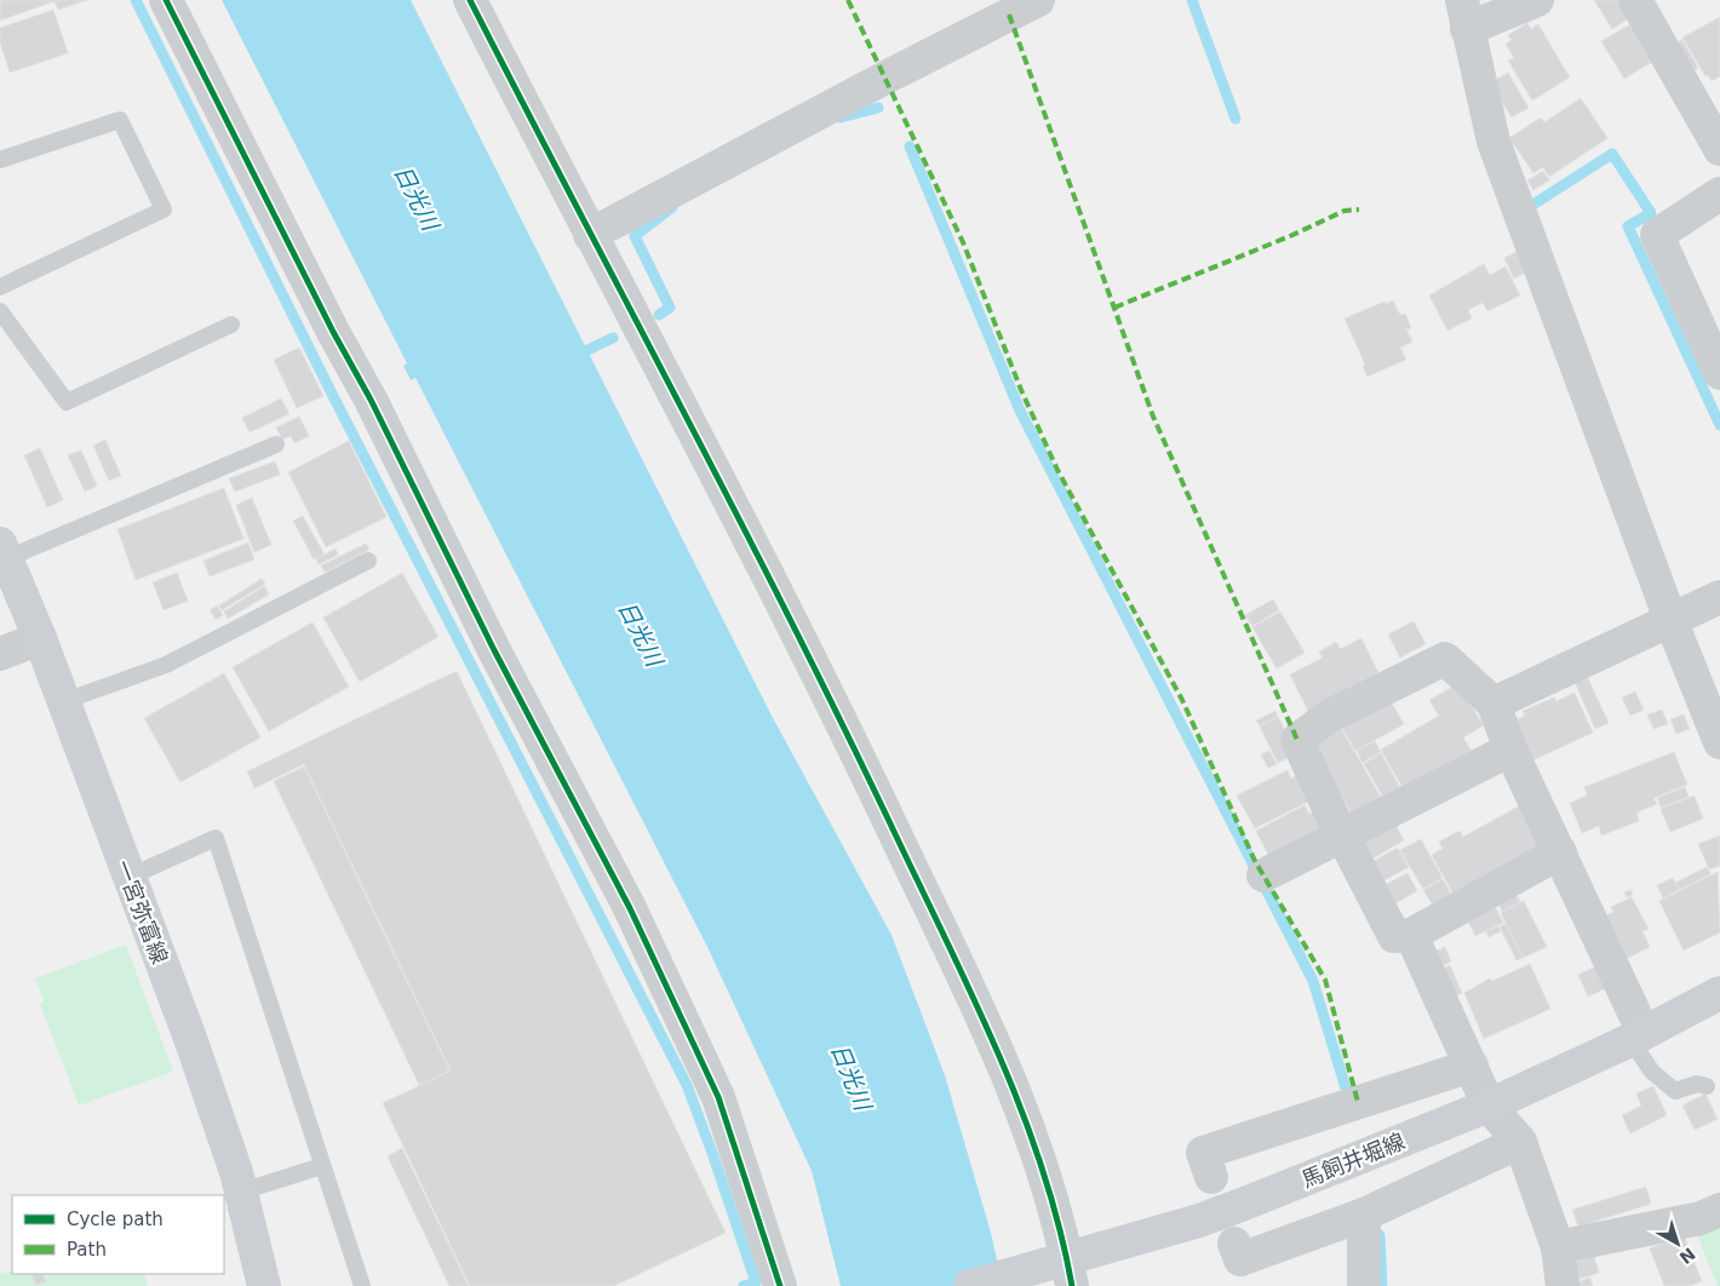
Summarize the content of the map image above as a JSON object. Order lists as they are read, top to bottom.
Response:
{
  "streets": {
    "main road": ["一宮弥富線", "馬飼井堀線"]
  },
  "water": ["日光川"],
  "legend": ["Cycle path", "Path"],
  "north": "bottom right"
}
